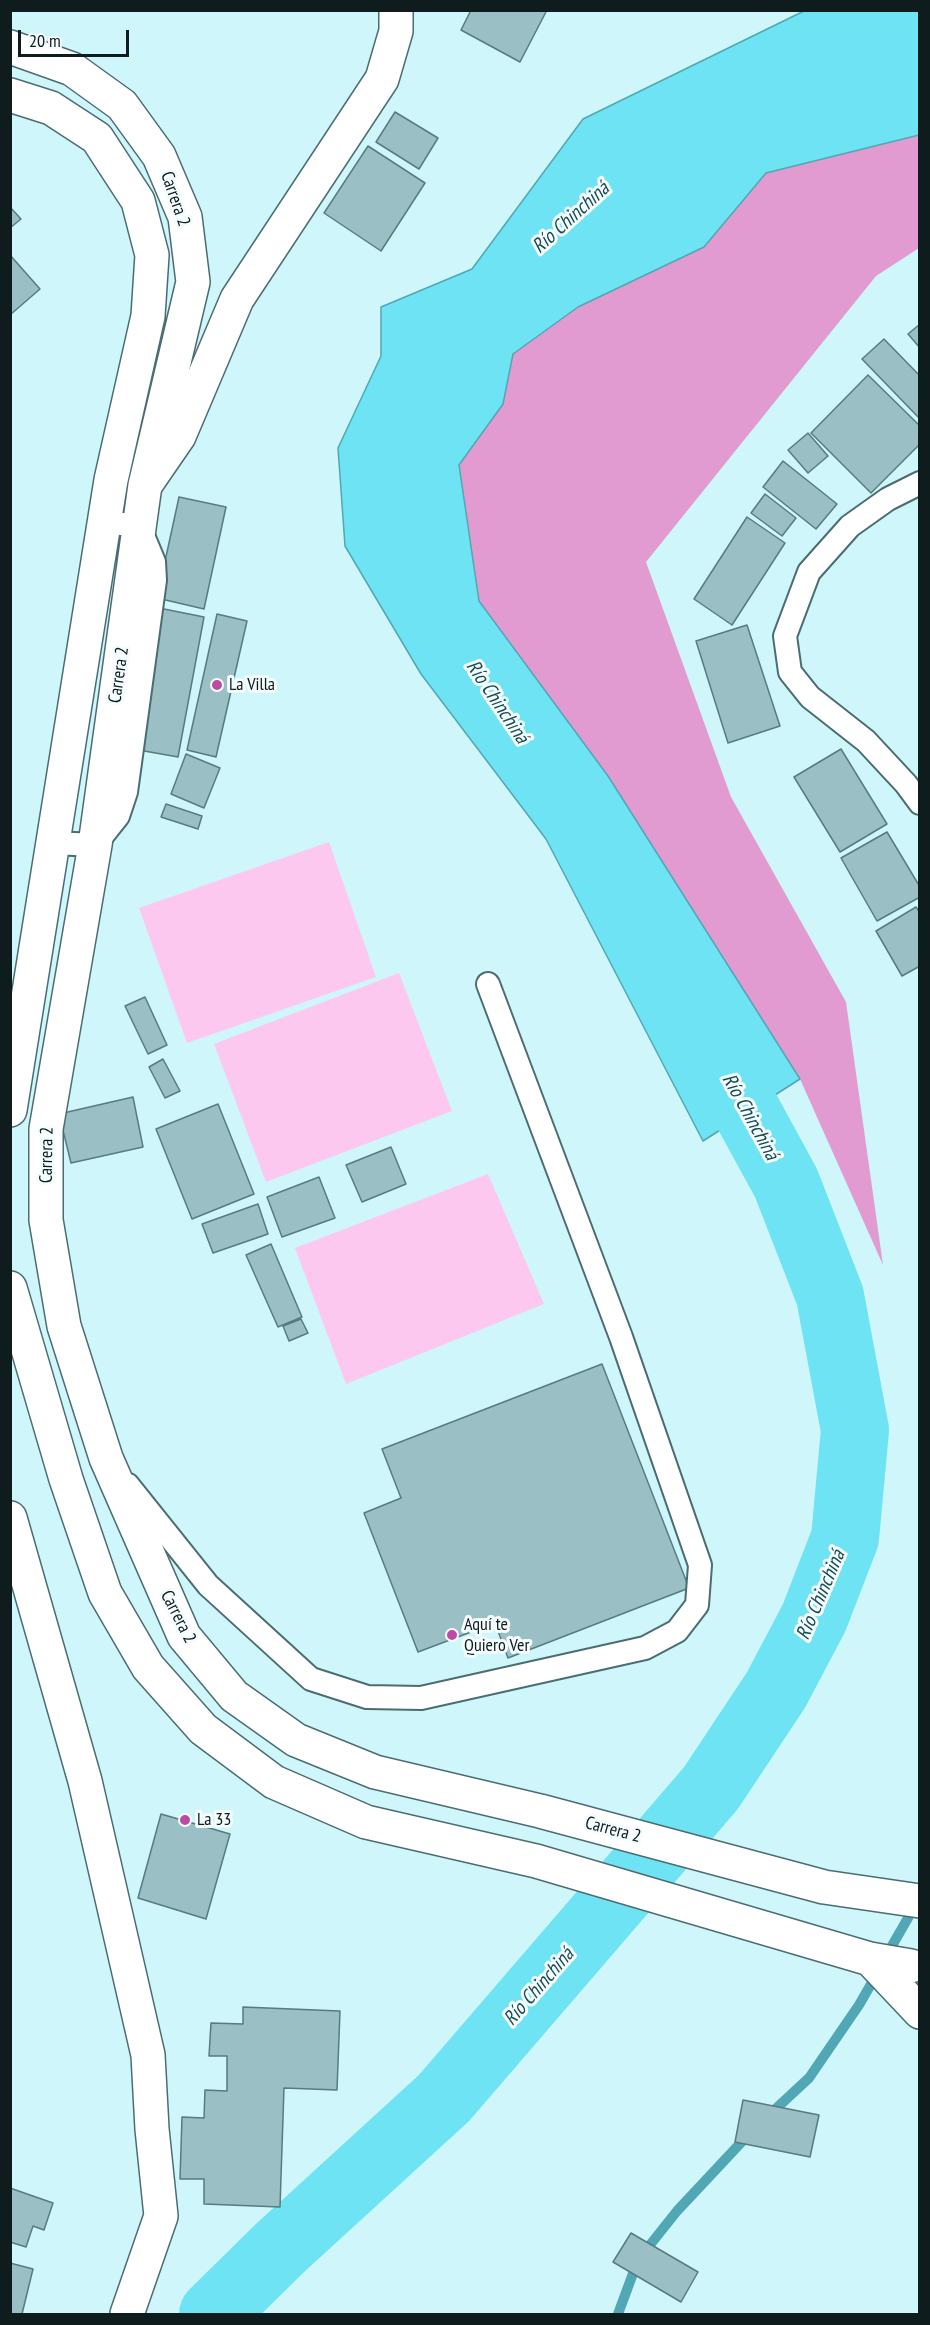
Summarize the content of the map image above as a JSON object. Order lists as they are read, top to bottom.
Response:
{
  "streets": {
    "main road": ["Carrera 2"]
  },
  "water": ["Río Chinchiná"],
  "places": ["La Villa", "Aquí te Quiero Ver", "La 33"],
  "scale_bar": "20 m"
}
